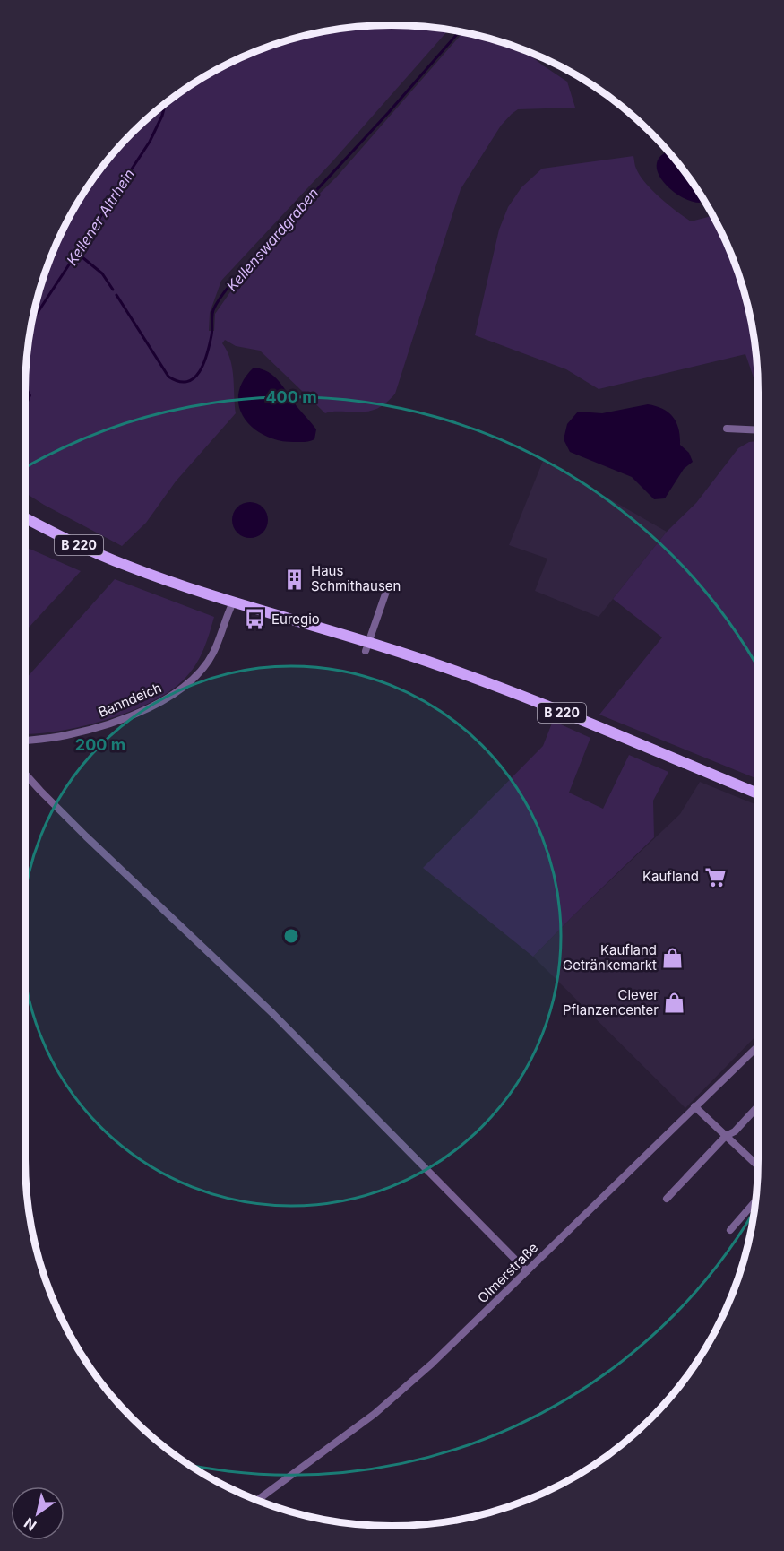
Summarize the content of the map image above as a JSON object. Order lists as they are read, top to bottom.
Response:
{
  "streets": {
    "main road": ["B 220"],
    "street": ["Banndeich", "Olmerstraße"]
  },
  "crossings": [
    ["B 220", "Banndeich"]
  ],
  "water": ["Kellener Altrhein", "Kellenswardgraben"],
  "places": {
    "building": ["Haus Schmithausen"],
    "bus stop": ["Euregio"],
    "supermarket": ["Kaufland"],
    "shop": ["Kaufland Getränkemarkt", "Clever Pflanzencenter"]
  },
  "north": "bottom left",
  "rings": ["400 m", "200 m"]
}
